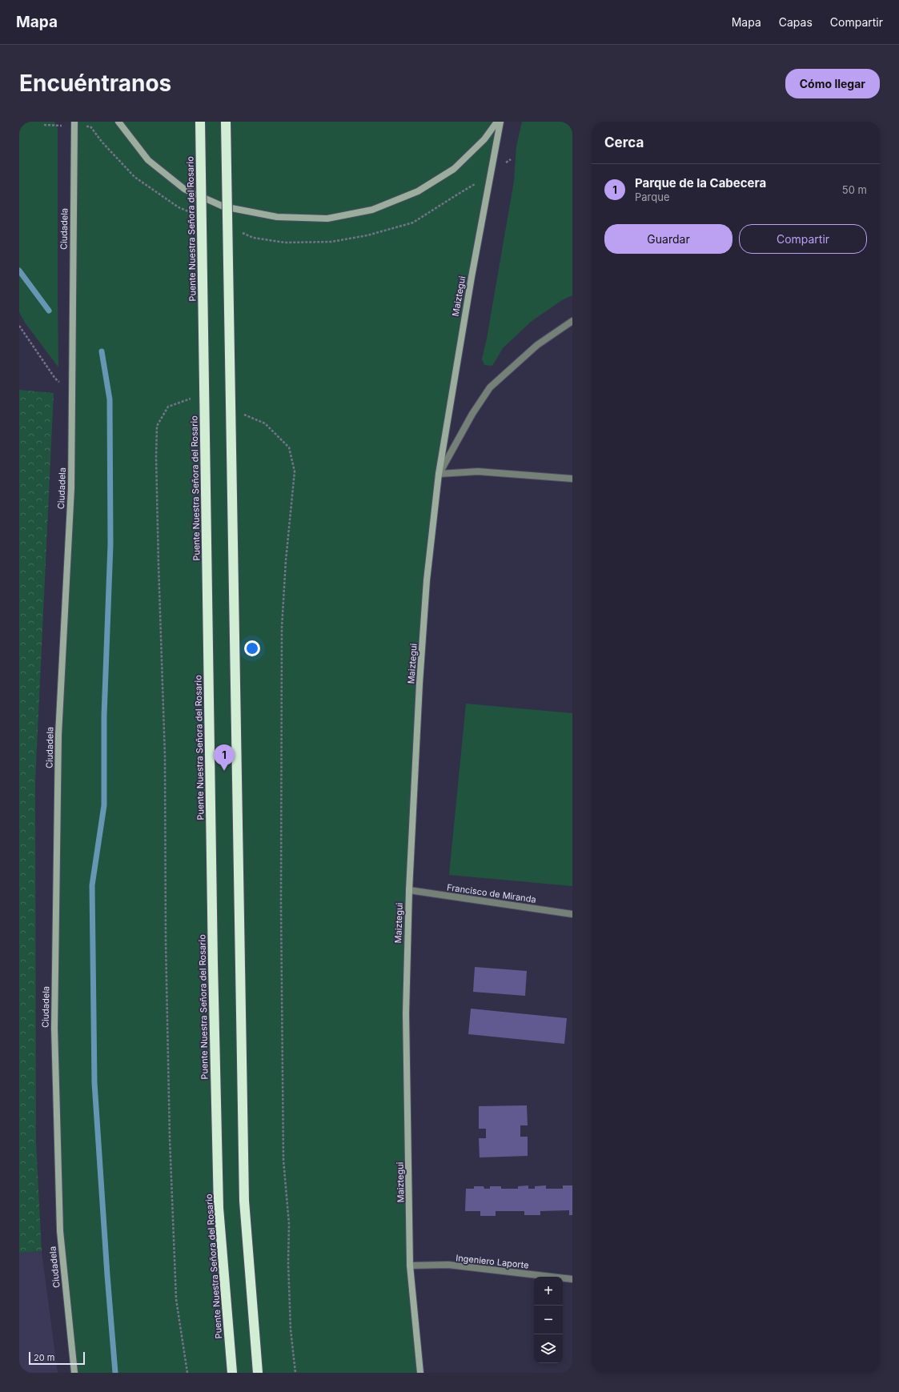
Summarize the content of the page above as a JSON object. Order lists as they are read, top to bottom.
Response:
{
  "streets": {
    "highway": ["Puente Nuestra Señora del Rosario"],
    "main road": ["Ciudadela", "Maiztegui"],
    "street": ["Francisco de Miranda", "Ingeniero Laporte"]
  },
  "crossings": [
    ["Maiztegui", "Francisco de Miranda"],
    ["Maiztegui", "Ingeniero Laporte"]
  ],
  "scale_bar": "20 m",
  "page": {
    "header": "Mapa",
    "nav": ["Mapa", "Capas", "Compartir"],
    "buttons": [
      "Cómo llegar",
      ["Guardar", "Compartir"]
    ],
    "title": "Encuéntranos",
    "heading": "Cerca",
    "list": [
      {
        "mark": "1",
        "name": "Parque de la Cabecera",
        "note": "Parque",
        "value": "50 m"
      }
    ],
    "pins": "1",
    "map_buttons": ["+", "−"],
    "scale": "20 m"
  }
}
